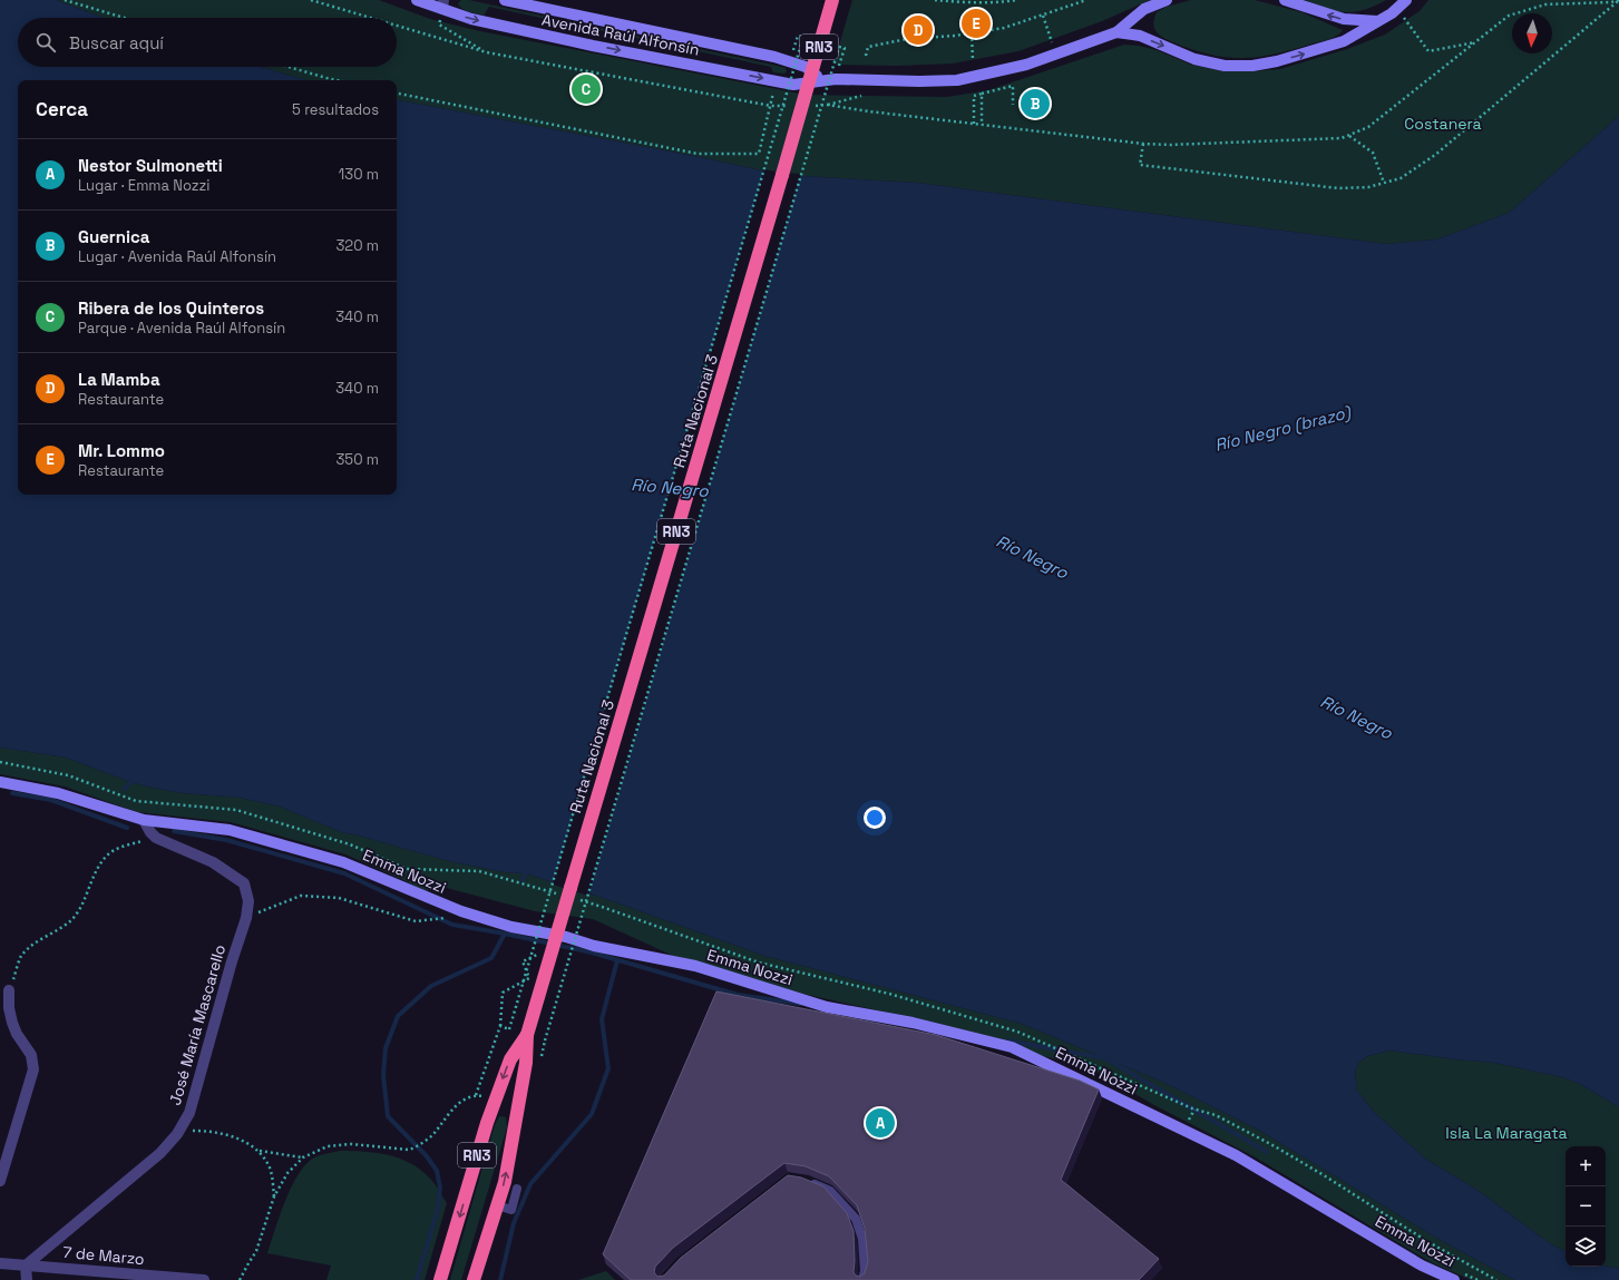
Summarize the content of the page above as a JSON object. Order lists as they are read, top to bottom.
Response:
{
  "streets": {
    "highway": ["RN3", "Ruta Nacional 3"],
    "street": [
      "Avenida Raúl Alfonsín",
      "Emma Nozzi",
      "José María Mascarello",
      "7 de Marzo"
    ]
  },
  "crossings": [
    ["RN3", "Ruta Nacional 3"],
    ["José María Mascarello", "7 de Marzo"]
  ],
  "water": ["Río Negro (brazo)", "Río Negro"],
  "parks": ["Costanera", "Isla La Maragata"],
  "north": "bottom",
  "page": {
    "pins": [
      "E",
      "D",
      "C",
      "B",
      "A"
    ],
    "search": "Buscar aquí",
    "heading": ["Cerca", "5 resultados"],
    "list": [
      {
        "mark": "A",
        "name": "Nestor Sulmonetti",
        "note": "Lugar · Emma Nozzi",
        "value": "130 m"
      },
      {
        "mark": "B",
        "name": "Guernica",
        "note": "Lugar · Avenida Raúl Alfonsín",
        "value": "320 m"
      },
      {
        "mark": "C",
        "name": "Ribera de los Quinteros",
        "note": "Parque · Avenida Raúl Alfonsín",
        "value": "340 m"
      },
      {
        "mark": "D",
        "name": "La Mamba",
        "note": "Restaurante",
        "value": "340 m"
      },
      {
        "mark": "E",
        "name": "Mr. Lommo",
        "note": "Restaurante",
        "value": "350 m"
      }
    ],
    "map_buttons": ["+", "−"]
  }
}
